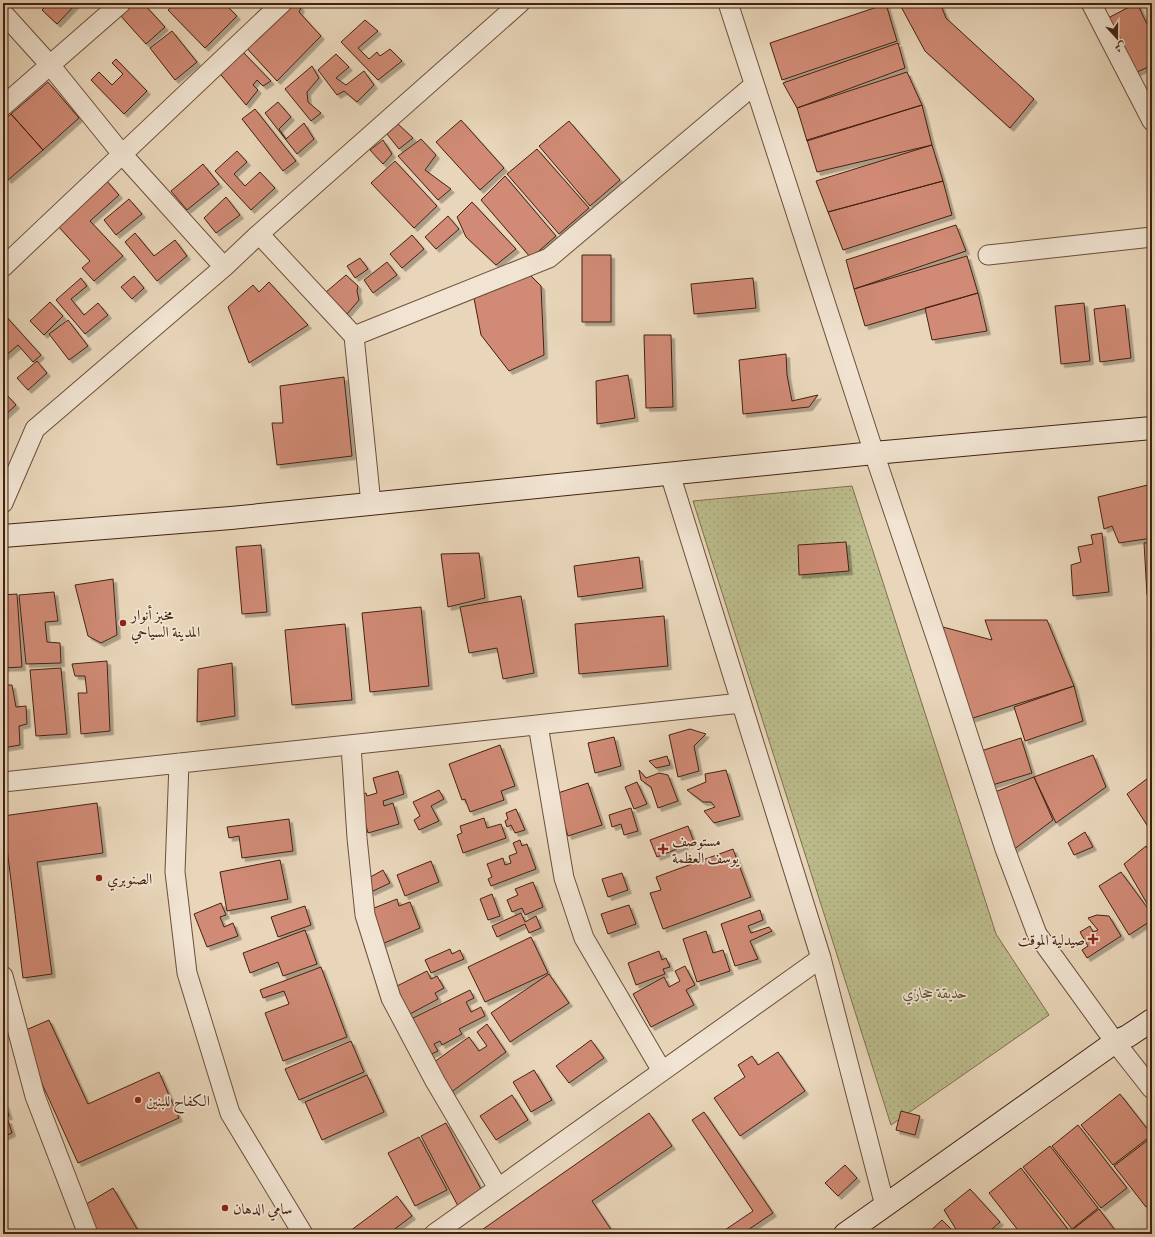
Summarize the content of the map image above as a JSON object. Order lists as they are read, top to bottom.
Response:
{
  "parks": ["حديقة حجازي"],
  "places": {
    "other": [
      "مخبز أنوار المدينة السياحي",
      "الصنوبري",
      "الكفاح للبنين",
      "سامي الدهان"
    ],
    "health": ["مستوصف يوسف العظمة", "صيدلية الموقت"]
  },
  "north": "bottom"
}
